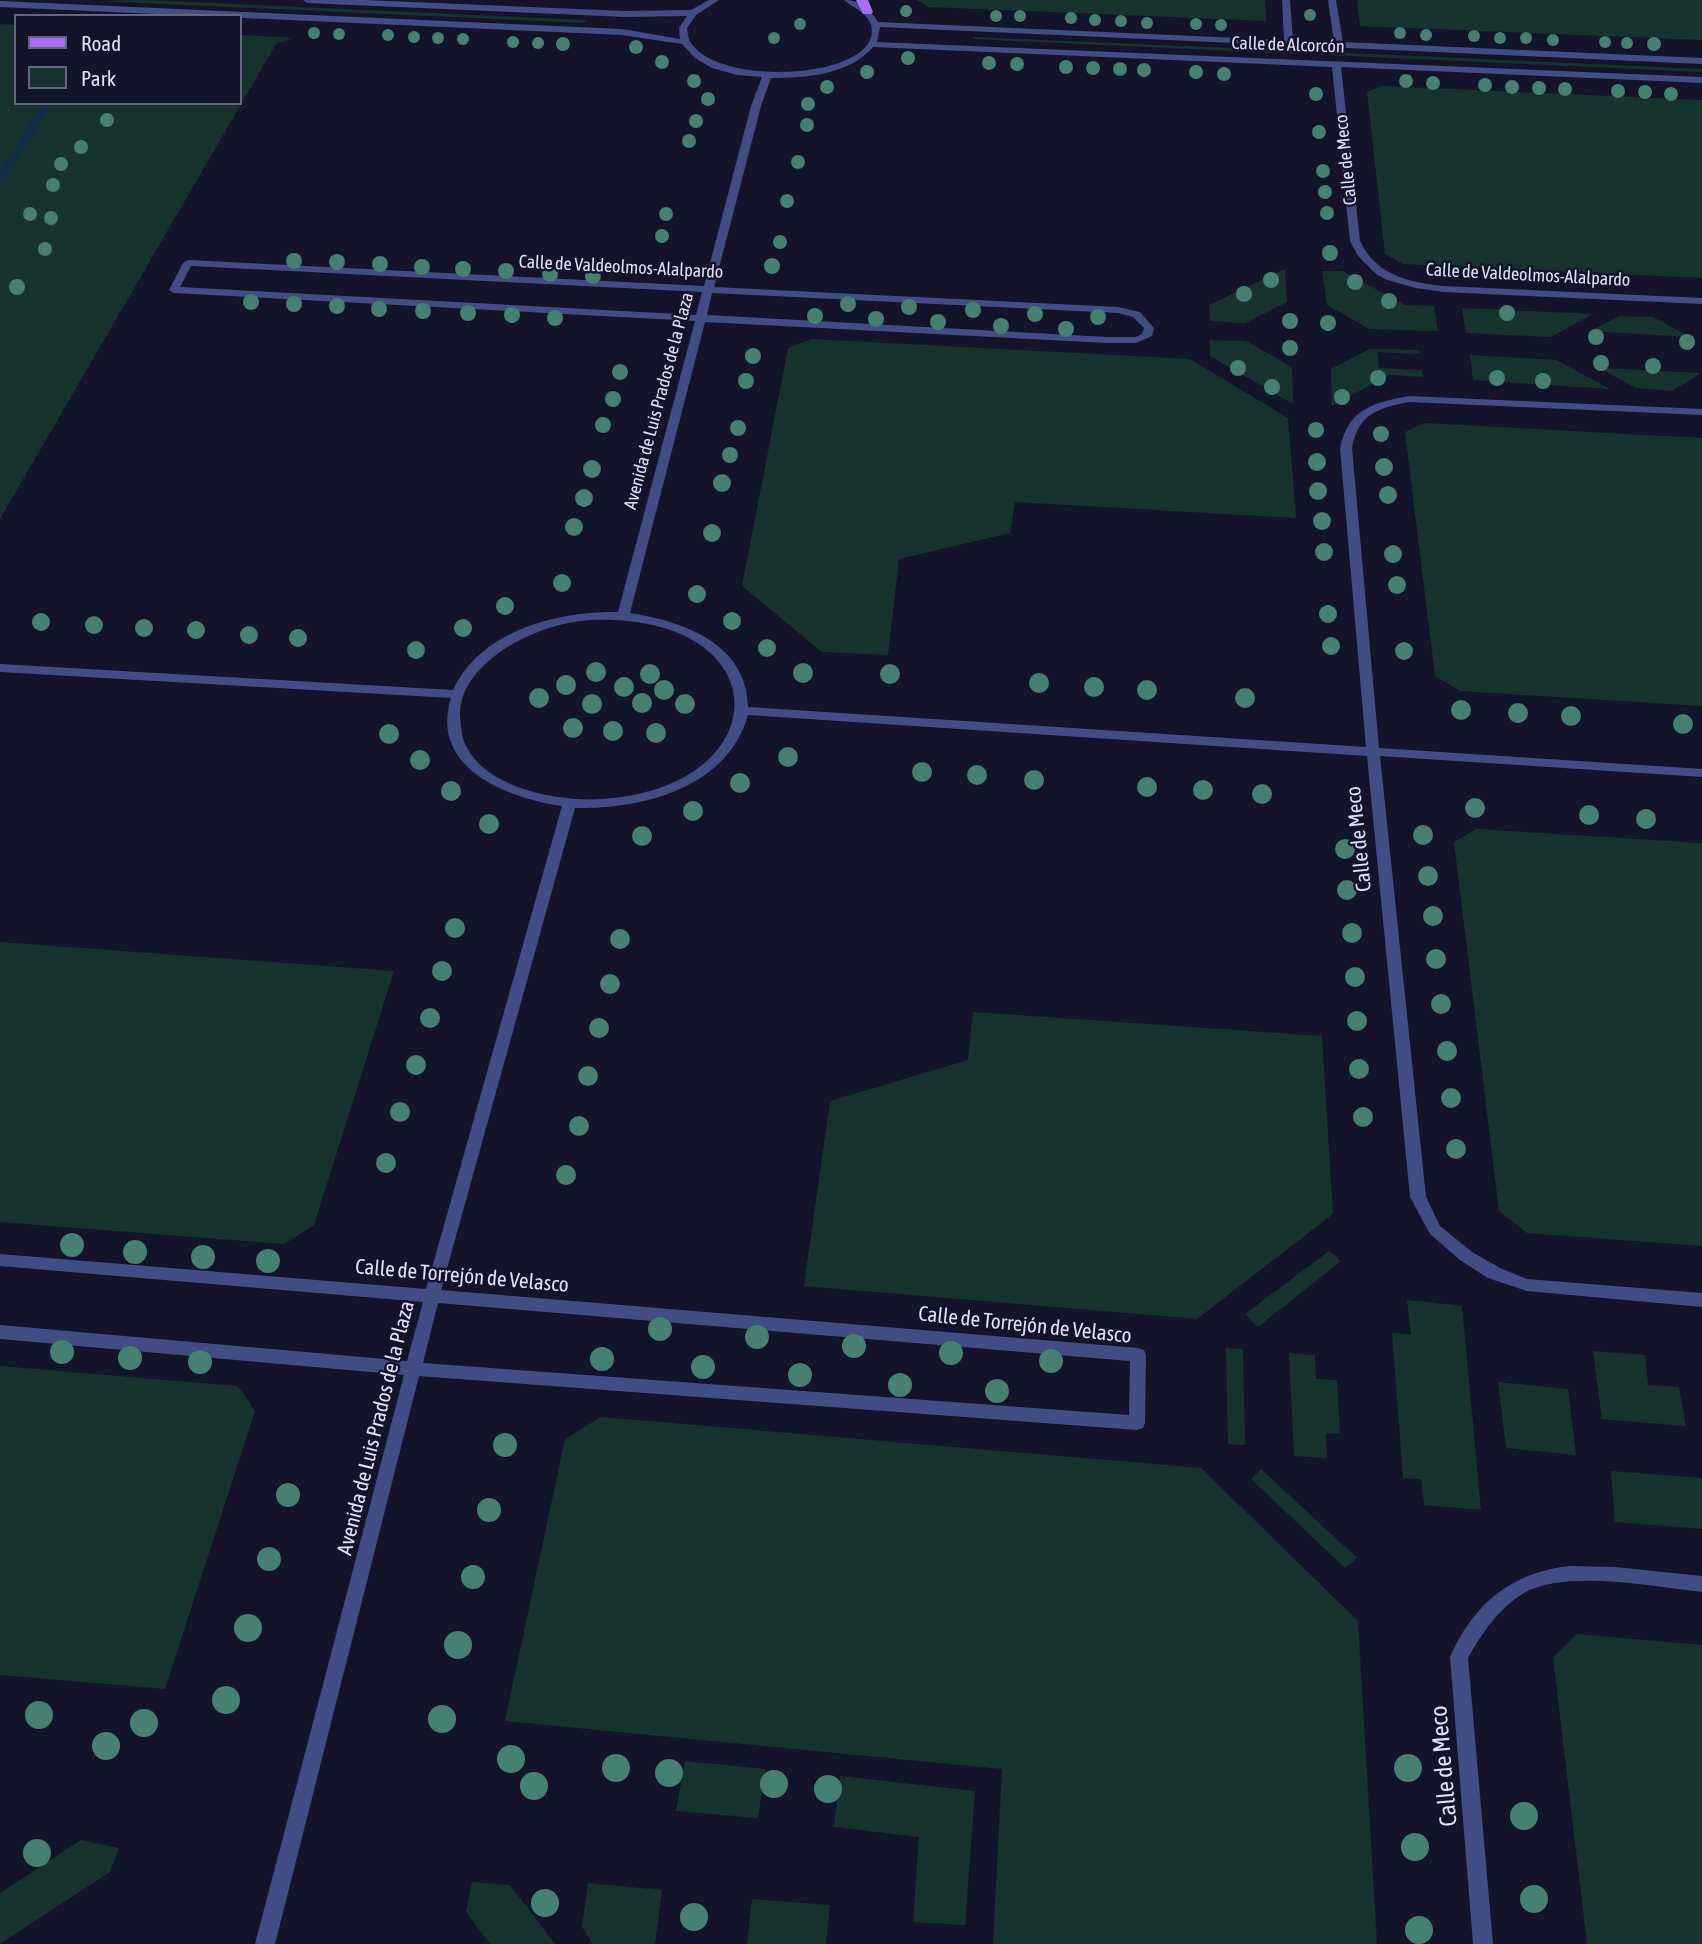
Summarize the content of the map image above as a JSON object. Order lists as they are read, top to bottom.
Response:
{
  "streets": {
    "street": [
      "Calle de Alcorcón",
      "Calle de Meco",
      "Calle de Valdeolmos-Alalpardo",
      "Avenida de Luis Prados de la Plaza",
      "Calle de Torrejón de Velasco"
    ]
  },
  "crossings": [
    ["Calle de Alcorcón", "Calle de Meco"],
    ["Calle de Meco", "Calle de Valdeolmos-Alalpardo"],
    ["Calle de Valdeolmos-Alalpardo", "Avenida de Luis Prados de la Plaza"],
    ["Avenida de Luis Prados de la Plaza", "Calle de Torrejón de Velasco"]
  ],
  "legend": ["Road", "Park"]
}
